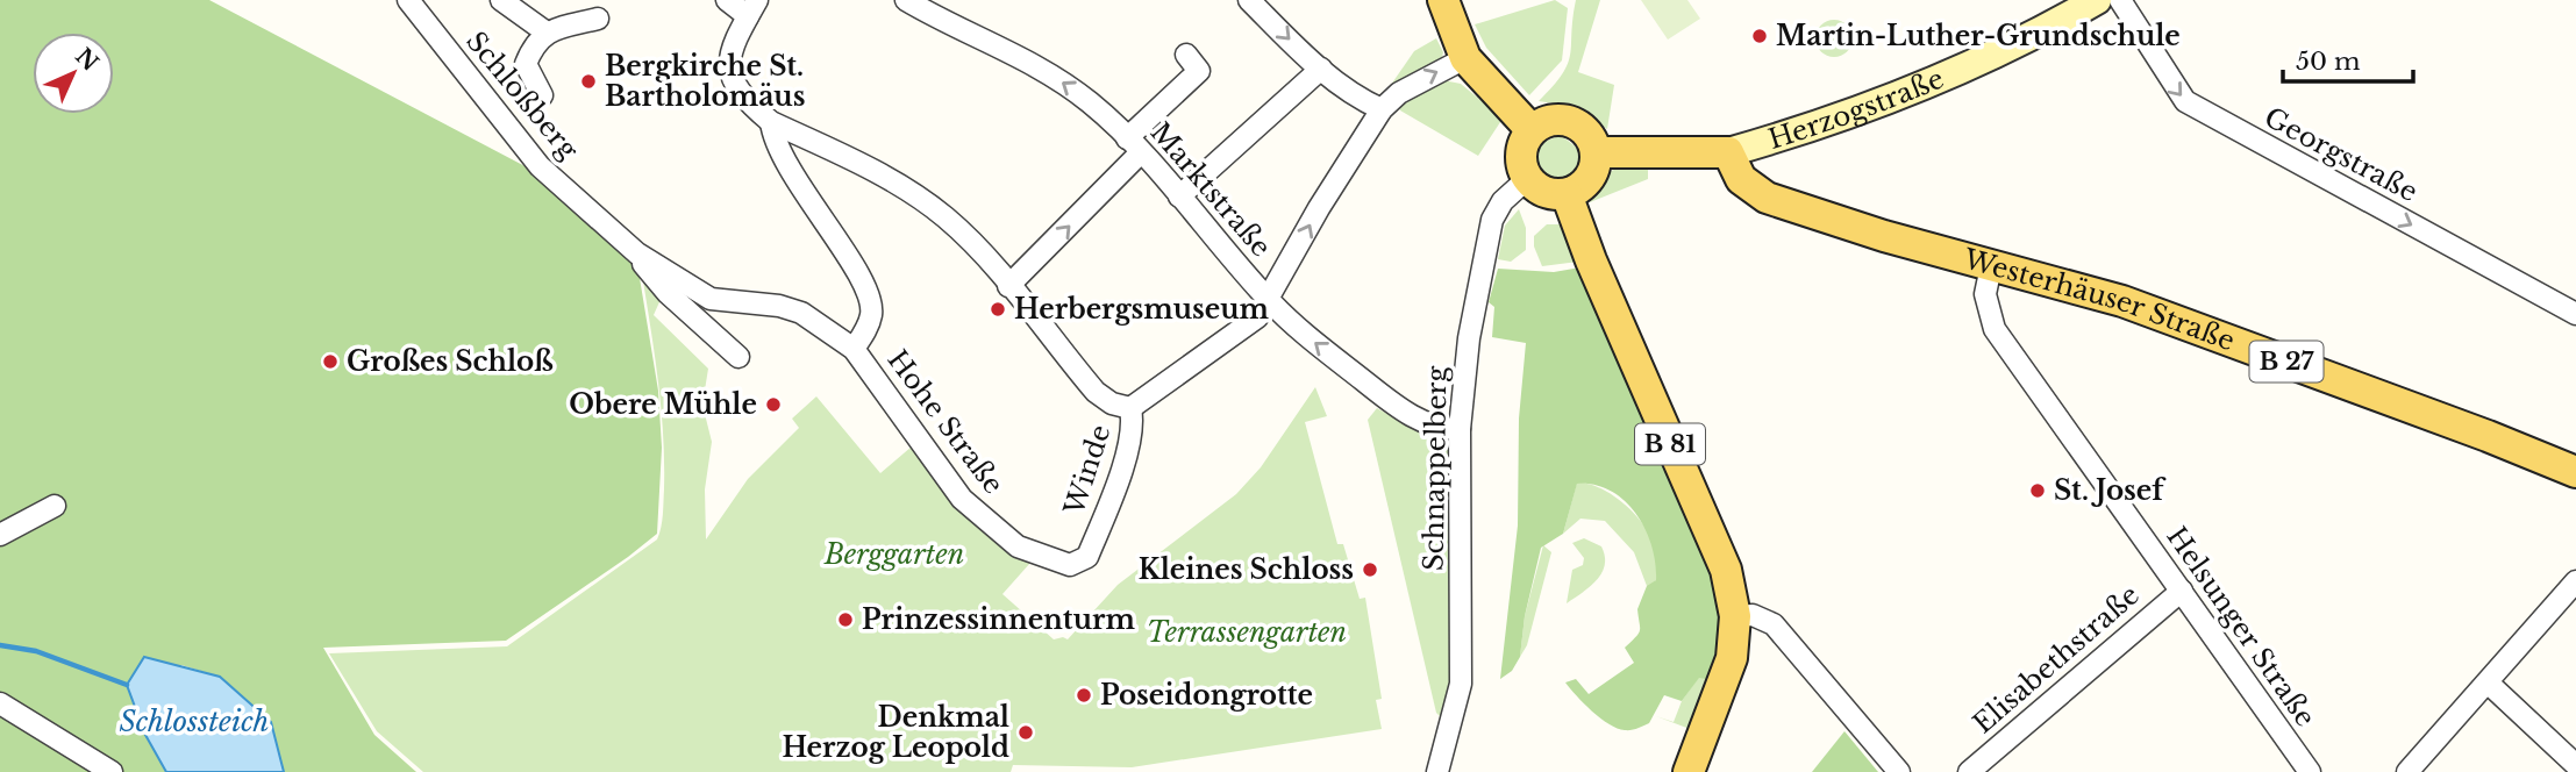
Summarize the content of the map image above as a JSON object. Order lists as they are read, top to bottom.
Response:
{
  "streets": {
    "main road": [
      "Herzogstraße",
      "Westerhäuser Straße",
      "B 27",
      "B 81"
    ],
    "street": [
      "Schloßberg",
      "Georgstraße",
      "Marktstraße",
      "Hohe Straße",
      "Schnappelberg",
      "Winde",
      "Helsunger Straße",
      "Elisabethstraße"
    ]
  },
  "crossings": [
    ["Schloßberg", "Hohe Straße"],
    ["Herzogstraße", "Westerhäuser Straße"],
    ["Herzogstraße", "B 81"],
    ["Herzogstraße", "Schnappelberg"],
    ["Marktstraße", "Schnappelberg"],
    ["Marktstraße", "Winde"],
    ["Westerhäuser Straße", "Helsunger Straße"],
    ["Hohe Straße", "Winde"],
    ["B 81", "Schnappelberg"],
    ["Helsunger Straße", "Elisabethstraße"]
  ],
  "one_way": ["Georgstraße"],
  "water": ["Schlossteich"],
  "parks": ["Berggarten", "Terrassengarten"],
  "places": [
    "Martin-Luther-Grundschule",
    "Bergkirche St. Bartholomäus",
    "Herbergsmuseum",
    "Großes Schloß",
    "Obere Mühle",
    "St. Josef",
    "Kleines Schloss",
    "Prinzessinnenturm",
    "Poseidongrotte",
    "Denkmal Herzog Leopold"
  ],
  "scale_bar": "50 m",
  "north": "top right"
}
